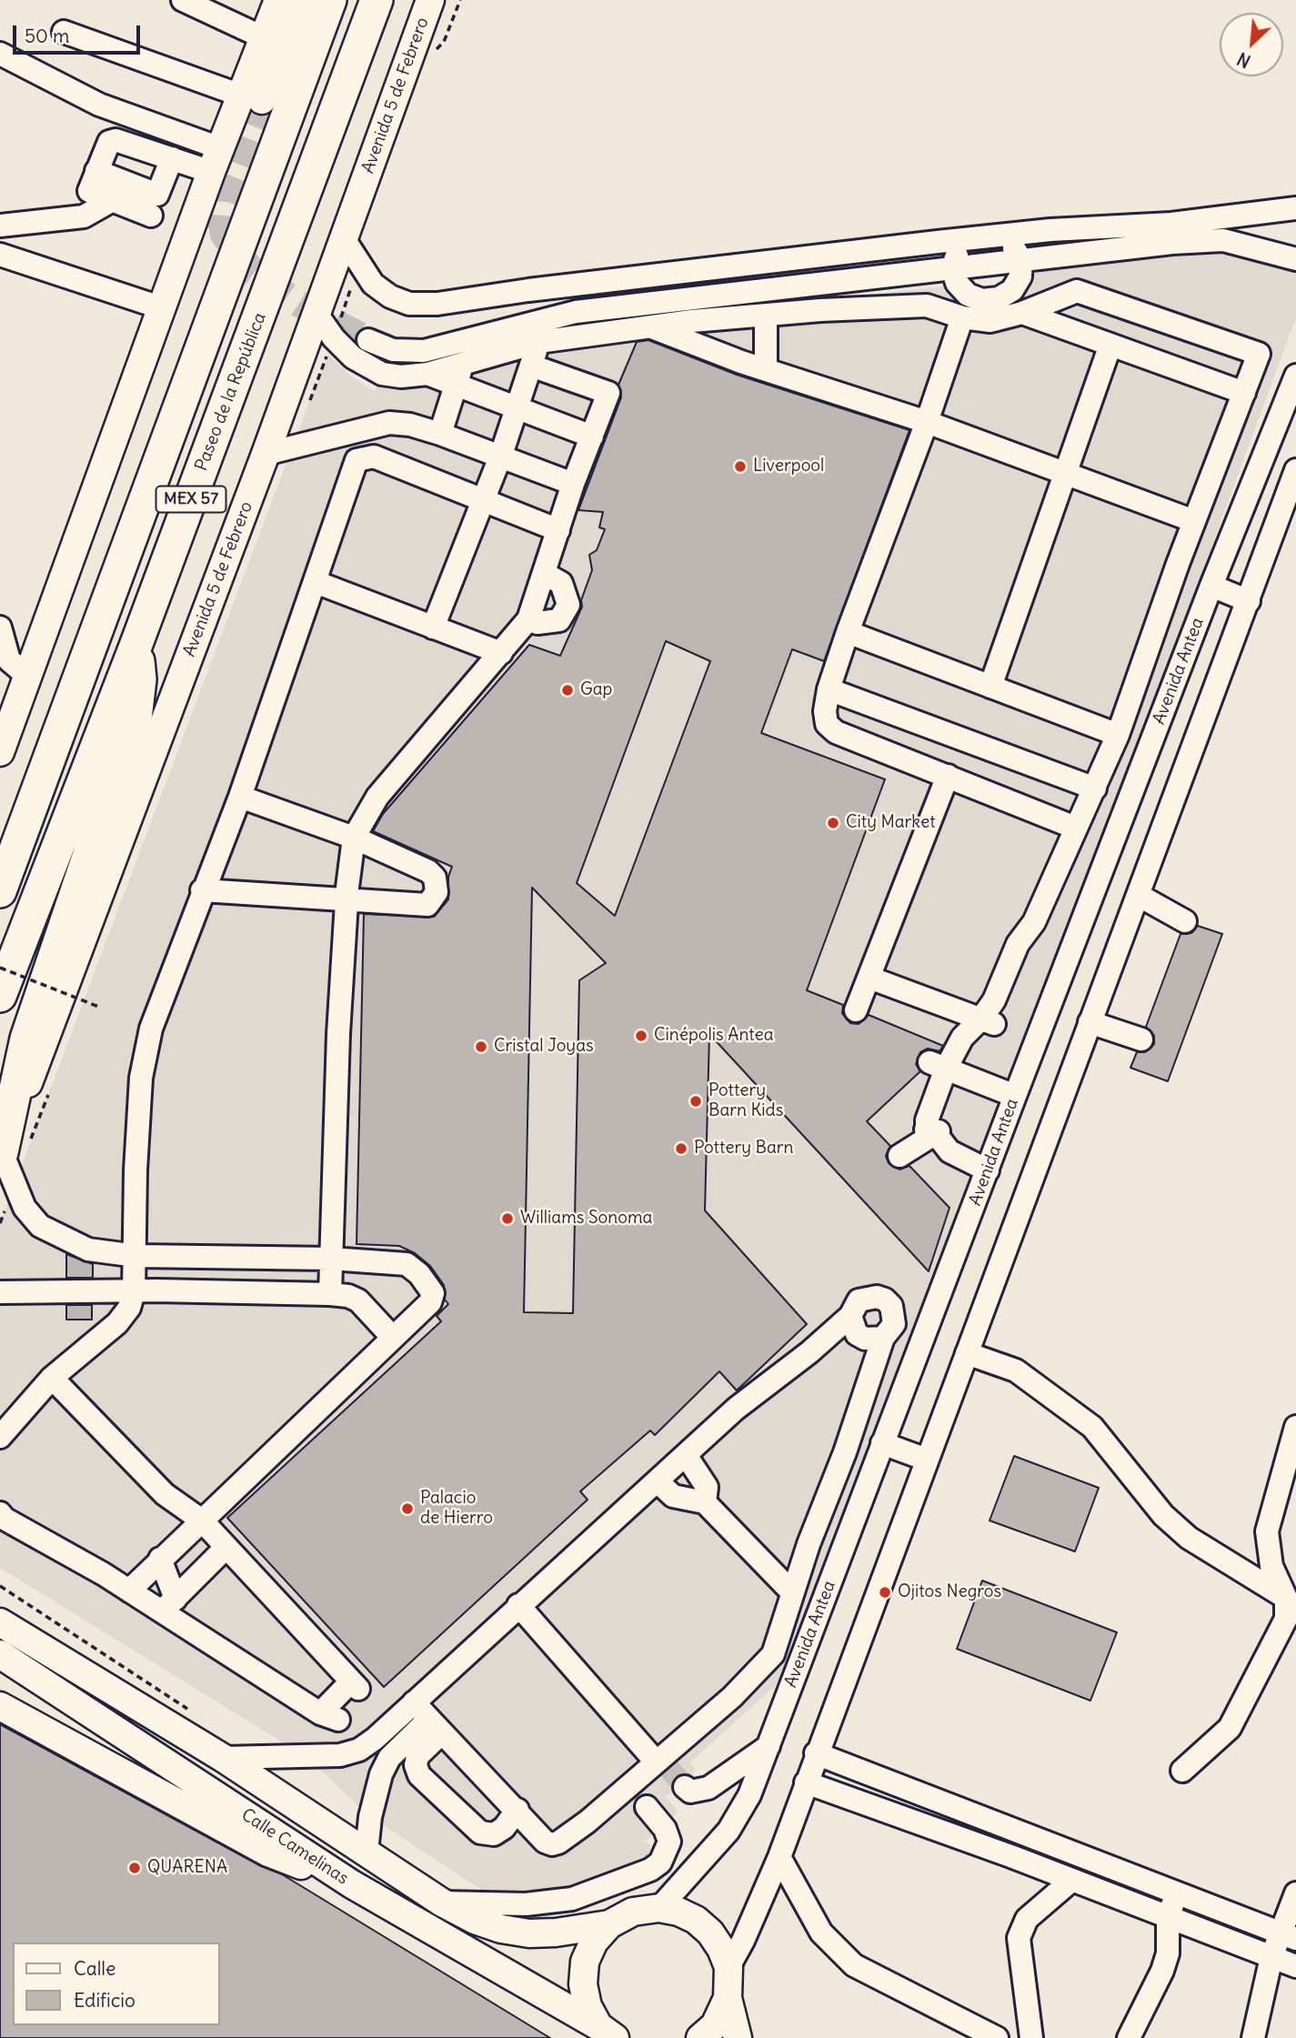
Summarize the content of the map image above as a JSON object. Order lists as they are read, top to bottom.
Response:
{
  "streets": {
    "highway": ["Paseo de la República", "MEX 57"],
    "main road": ["Avenida 5 de Febrero", "Calle Camelinas"],
    "street": ["Avenida Antea"]
  },
  "places": [
    "Liverpool",
    "Gap",
    "City Market",
    "Cinépolis Antea",
    "Cristal Joyas",
    "Pottery Barn Kids",
    "Pottery Barn",
    "Williams Sonoma",
    "Palacio de Hierro",
    "Ojitos Negros",
    "QUARENA"
  ],
  "legend": ["Calle", "Edificio"],
  "scale_bar": "50 m",
  "north": "bottom left"
}
